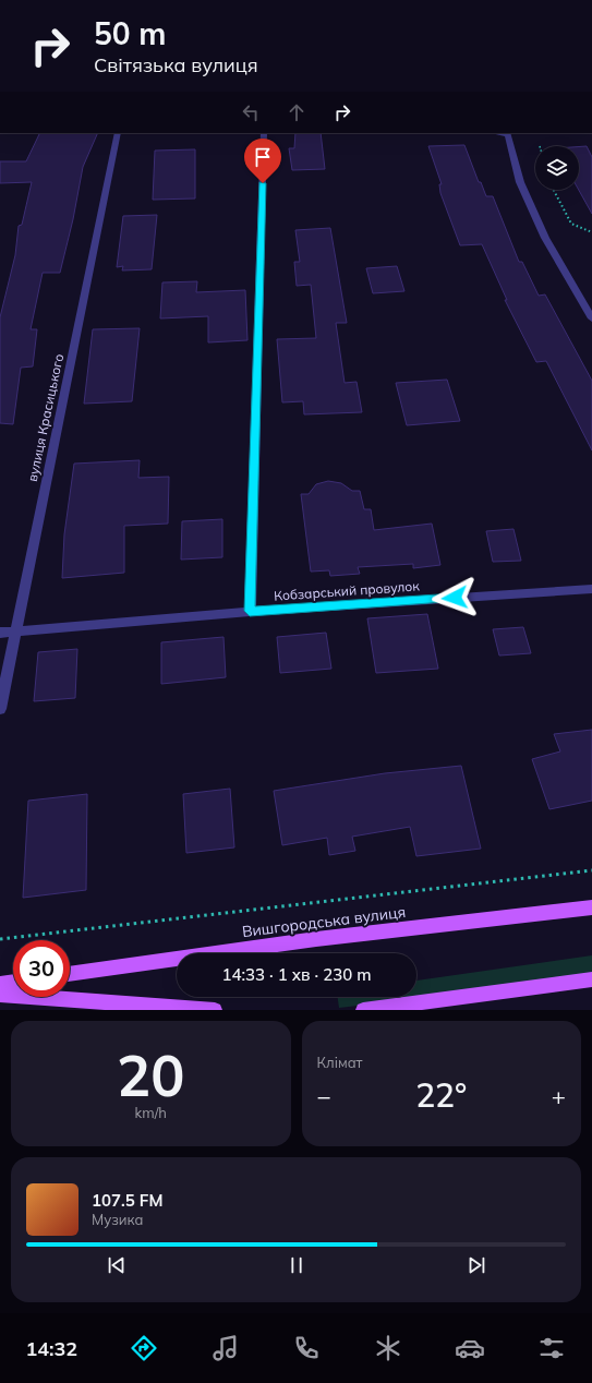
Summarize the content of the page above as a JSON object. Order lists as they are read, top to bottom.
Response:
{
  "streets": {
    "main road": ["Вишгородська вулиця"],
    "street": ["вулиця Красицького", "Кобзарський провулок"]
  },
  "crossings": [
    ["вулиця Красицького", "Кобзарський провулок"]
  ],
  "page": {
    "turn": ["50 m", "Світязька вулиця"],
    "limit": "30",
    "trip": "14:33 · 1 хв · 230 m",
    "tile": [
      ["20", "km/h"],
      "Клімат"
    ],
    "heat": ["−", "22°", "+"],
    "song": ["107.5 FM", "Музика"],
    "tabs": "14:32"
  }
}
